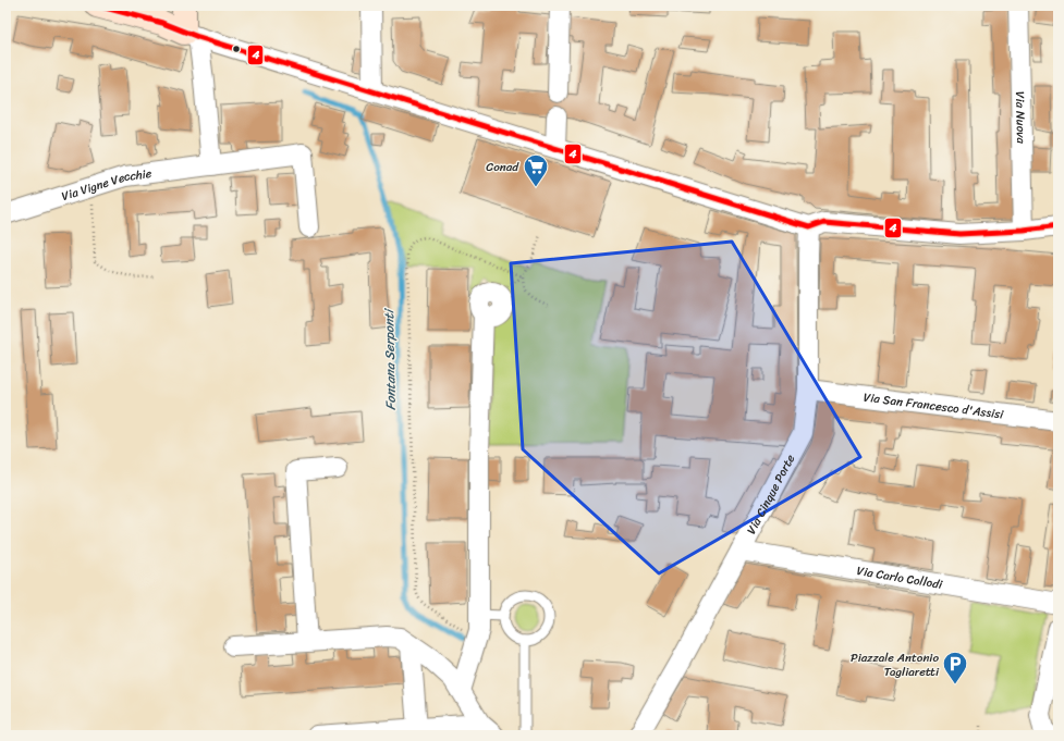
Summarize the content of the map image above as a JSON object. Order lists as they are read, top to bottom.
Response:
{
  "streets": {
    "street": [
      "Via Nuova",
      "Via Vigne Vecchie",
      "Via San Francesco d'Assisi",
      "Via Cinque Porte",
      "Via Carlo Collodi"
    ]
  },
  "crossings": [
    ["Via San Francesco d'Assisi", "Via Cinque Porte"],
    ["Via Cinque Porte", "Via Carlo Collodi"]
  ],
  "water": ["Fontana Serponti"],
  "places": {
    "supermarket": ["Conad"],
    "parking": ["Piazzale Antonio Tagliaretti"]
  },
  "lines": ["transit line 4"]
}
